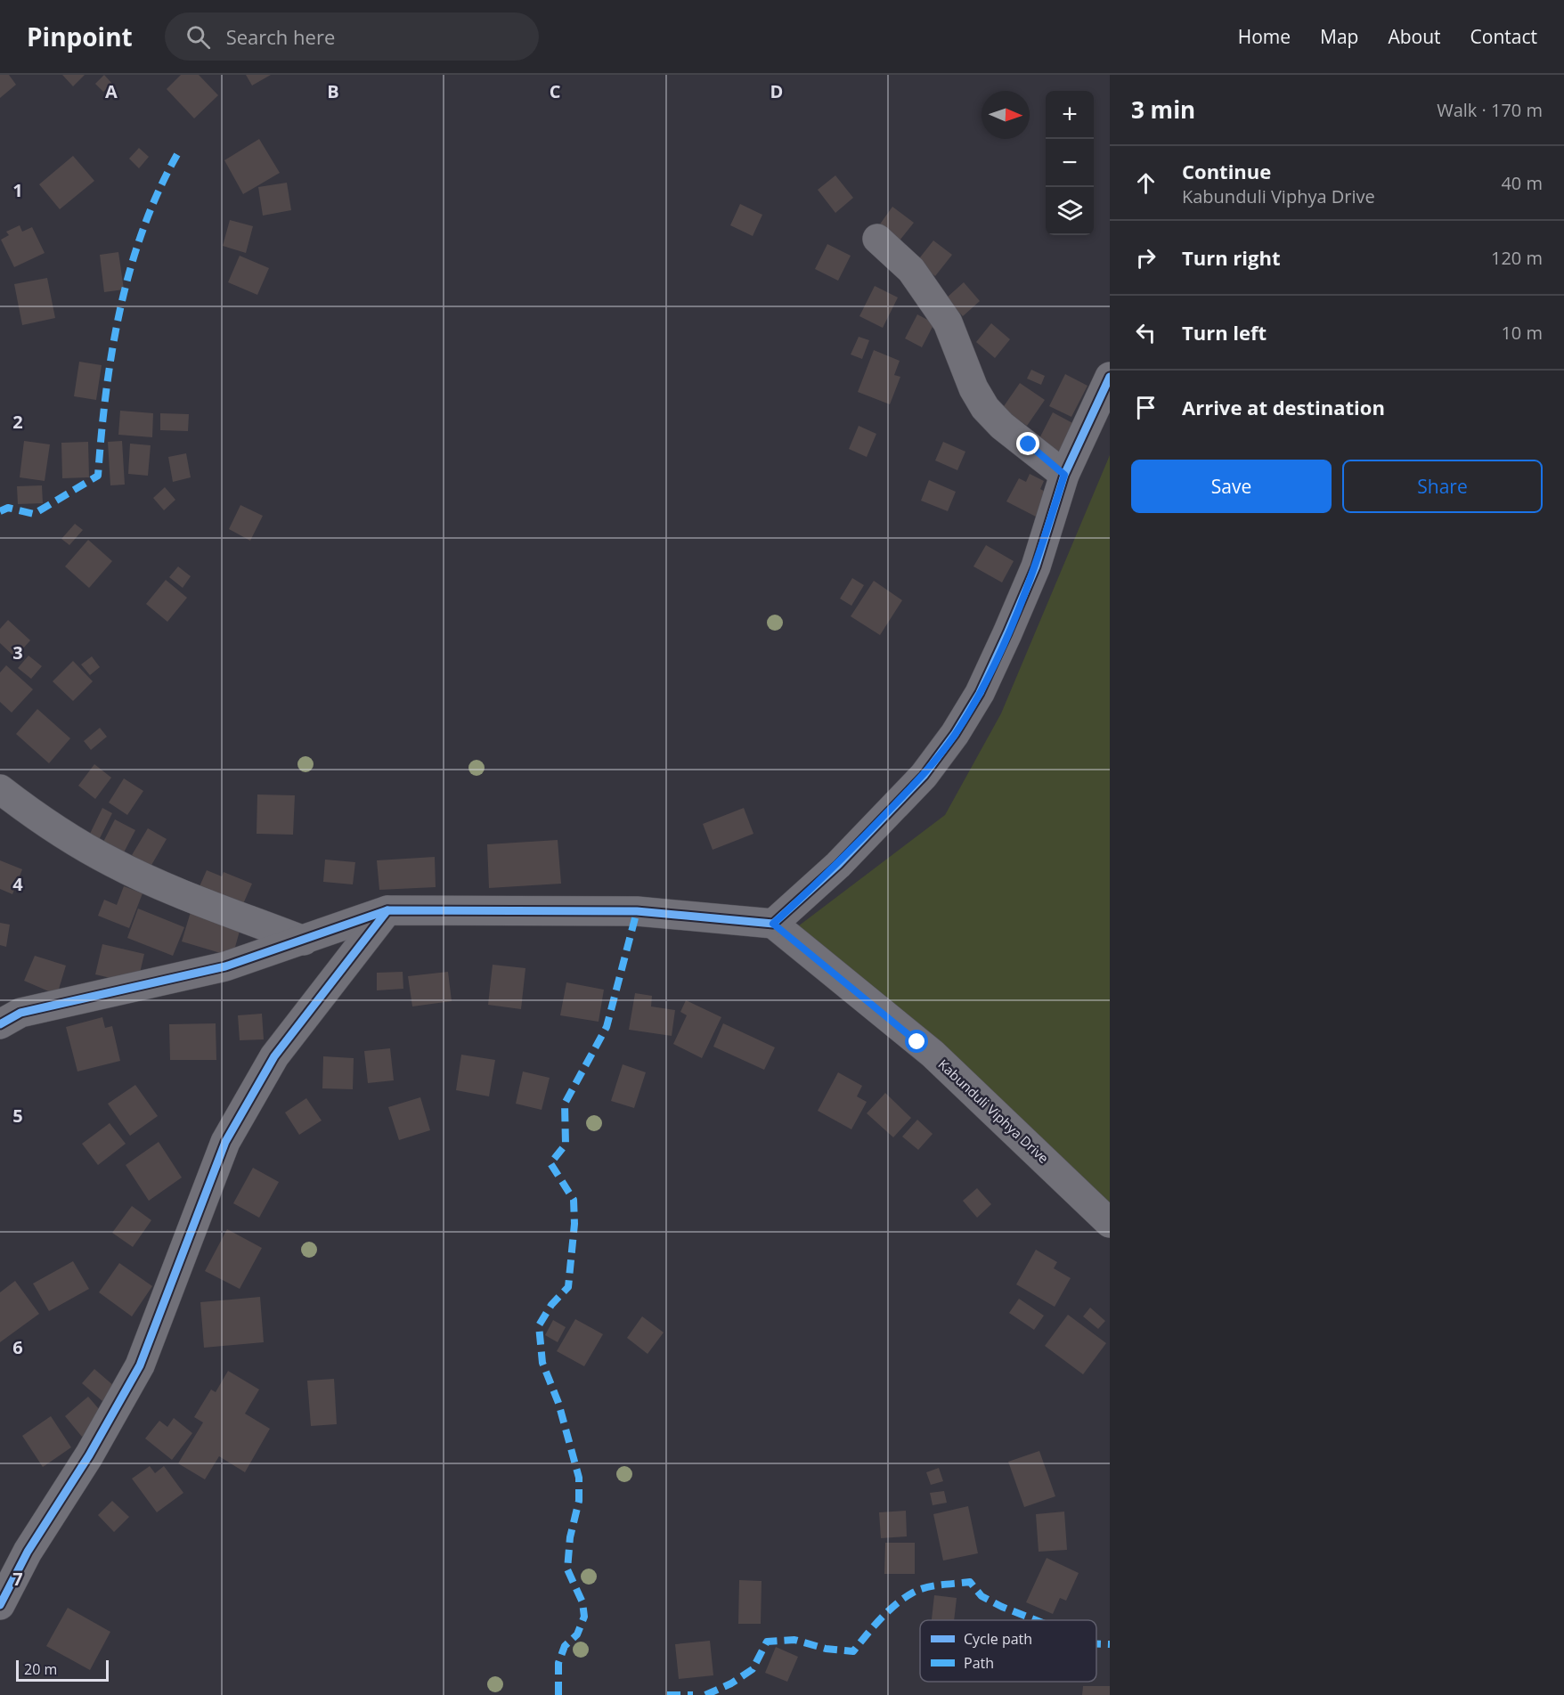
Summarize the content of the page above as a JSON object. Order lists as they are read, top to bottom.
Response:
{
  "streets": {
    "street": ["Kabunduli Viphya Drive"]
  },
  "legend": ["Cycle path", "Path"],
  "scale_bar": "20 m",
  "north": "right",
  "page": {
    "header": "Pinpoint",
    "search": "Search here",
    "nav": [
      "Home",
      "Map",
      "About",
      "Contact"
    ],
    "heading": ["3 min", "Walk · 170 m"],
    "map_buttons": ["+", "−"],
    "list": [
      ["Continue", "Kabunduli Viphya Drive", "40 m"],
      ["Turn right", "120 m"],
      ["Turn left", "10 m"],
      "Arrive at destination"
    ],
    "buttons": ["Save", "Share"],
    "scale": "20 m"
  },
  "grid": {
    "columns": [
      "A",
      "B",
      "C",
      "D"
    ],
    "rows": [
      "1",
      "2",
      "3",
      "4",
      "5",
      "6",
      "7"
    ]
  }
}
